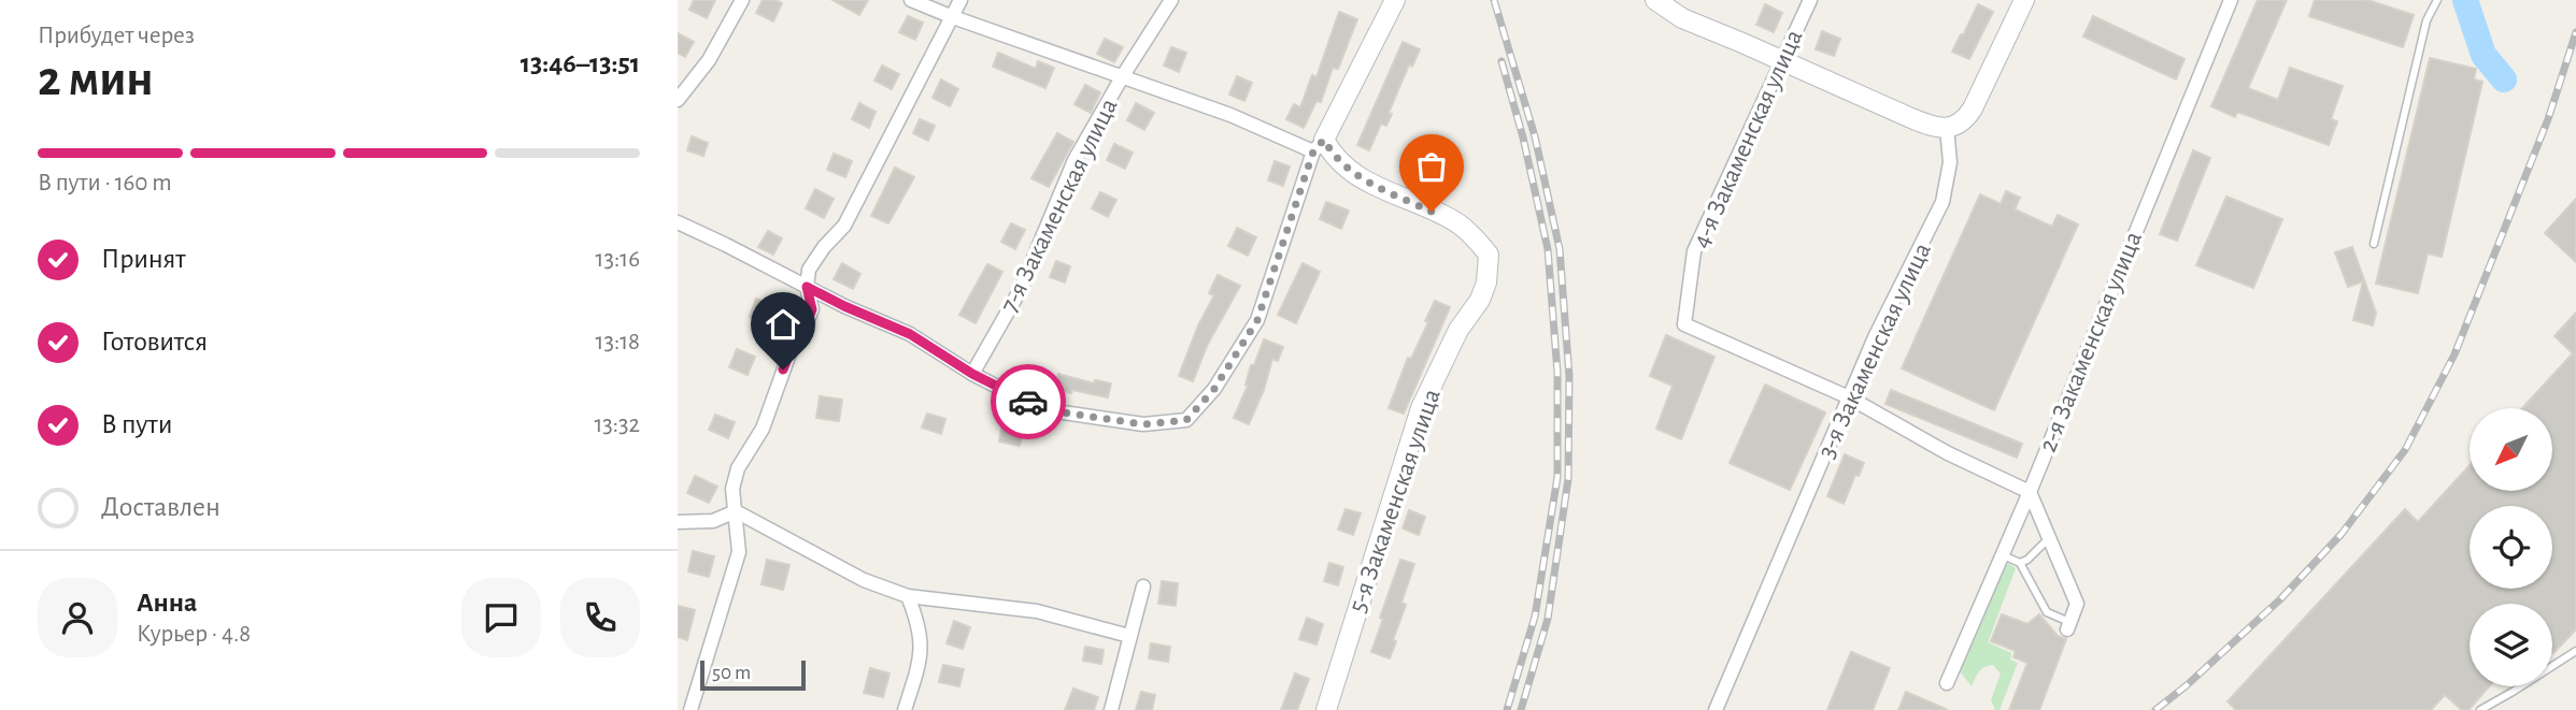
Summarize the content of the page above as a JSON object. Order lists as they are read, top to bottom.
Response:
{
  "streets": {
    "street": [
      "4-я Закаменская улица",
      "7-я Закаменская улица",
      "2-я Закаменская улица",
      "3-я Закаменская улица",
      "5-я Закаменская улица"
    ]
  },
  "crossings": [
    ["4-я Закаменская улица", "3-я Закаменская улица"]
  ],
  "scale_bar": "50 m",
  "north": "bottom left",
  "page": {
    "heading": ["2 мин", "Прибудет через", "13:46–13:51"],
    "panel": ["Анна", "Курьер · 4.8"],
    "bar": "В пути · 160 m",
    "list": [
      ["Принят", "13:16"],
      ["Готовится", "13:18"],
      ["В пути", "13:32"],
      "Доставлен"
    ],
    "scale": "50 m"
  }
}
